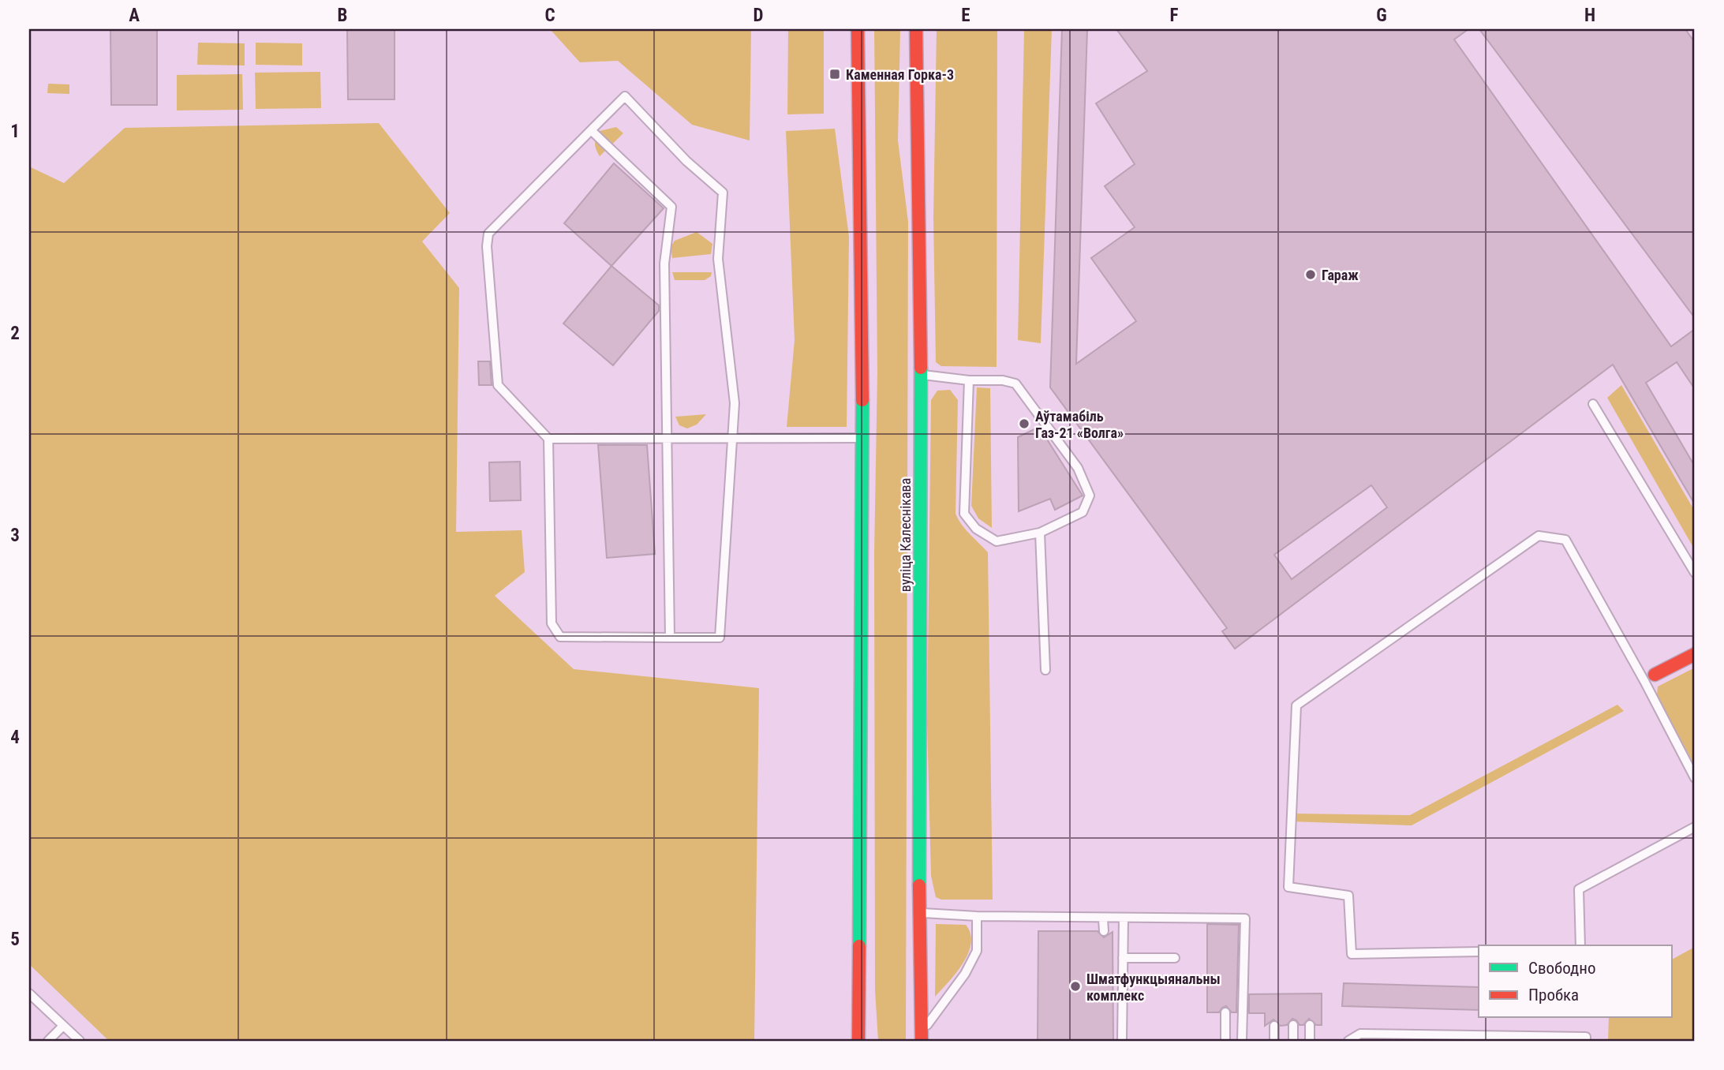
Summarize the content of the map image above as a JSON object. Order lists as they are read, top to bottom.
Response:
{
  "streets": {
    "main road": ["вуліца Калеснікава"]
  },
  "places": {
    "transit": ["Каменная Горка-3"],
    "other": ["Гараж", "Аўтамабіль Газ-21 «Волга»", "Шматфункцыянальны комплекс"]
  },
  "legend": ["Свободно", "Пробка"],
  "grid": {
    "columns": [
      "A",
      "B",
      "C",
      "D",
      "E",
      "F",
      "G",
      "H"
    ],
    "rows": [
      "1",
      "2",
      "3",
      "4",
      "5"
    ]
  }
}
